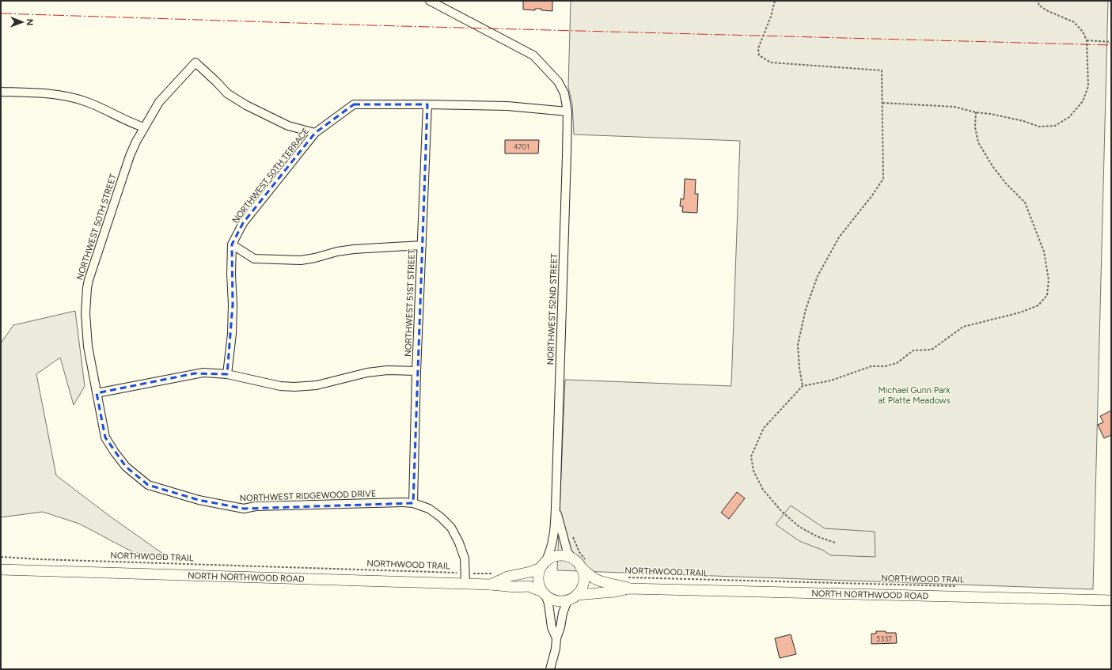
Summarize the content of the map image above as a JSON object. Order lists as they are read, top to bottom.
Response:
{
  "streets": {
    "street": [
      "NORTHWEST 50TH TERRACE",
      "NORTHWEST 50TH STREET",
      "NORTHWEST 51ST STREET",
      "NORTHWEST 52ND STREET",
      "NORTHWEST RIDGEWOOD DRIVE",
      "NORTH NORTHWOOD ROAD"
    ],
    "path": ["NORTHWOOD TRAIL"]
  },
  "crossings": [
    ["NORTHWEST 50TH TERRACE", "NORTHWEST 50TH STREET"],
    ["NORTHWEST 50TH TERRACE", "NORTHWEST 51ST STREET"],
    ["NORTHWEST 50TH TERRACE", "NORTHWEST 52ND STREET"],
    ["NORTHWEST 50TH STREET", "NORTHWEST RIDGEWOOD DRIVE"],
    ["NORTHWEST 51ST STREET", "NORTHWEST RIDGEWOOD DRIVE"],
    ["NORTHWEST 52ND STREET", "NORTH NORTHWOOD ROAD"],
    ["NORTHWEST RIDGEWOOD DRIVE", "NORTHWOOD TRAIL"],
    ["NORTHWEST RIDGEWOOD DRIVE", "NORTH NORTHWOOD ROAD"]
  ],
  "parks": ["Michael Gunn Park at Platte Meadows"],
  "house_numbers": ["4701", "5337"],
  "north": "right"
}
